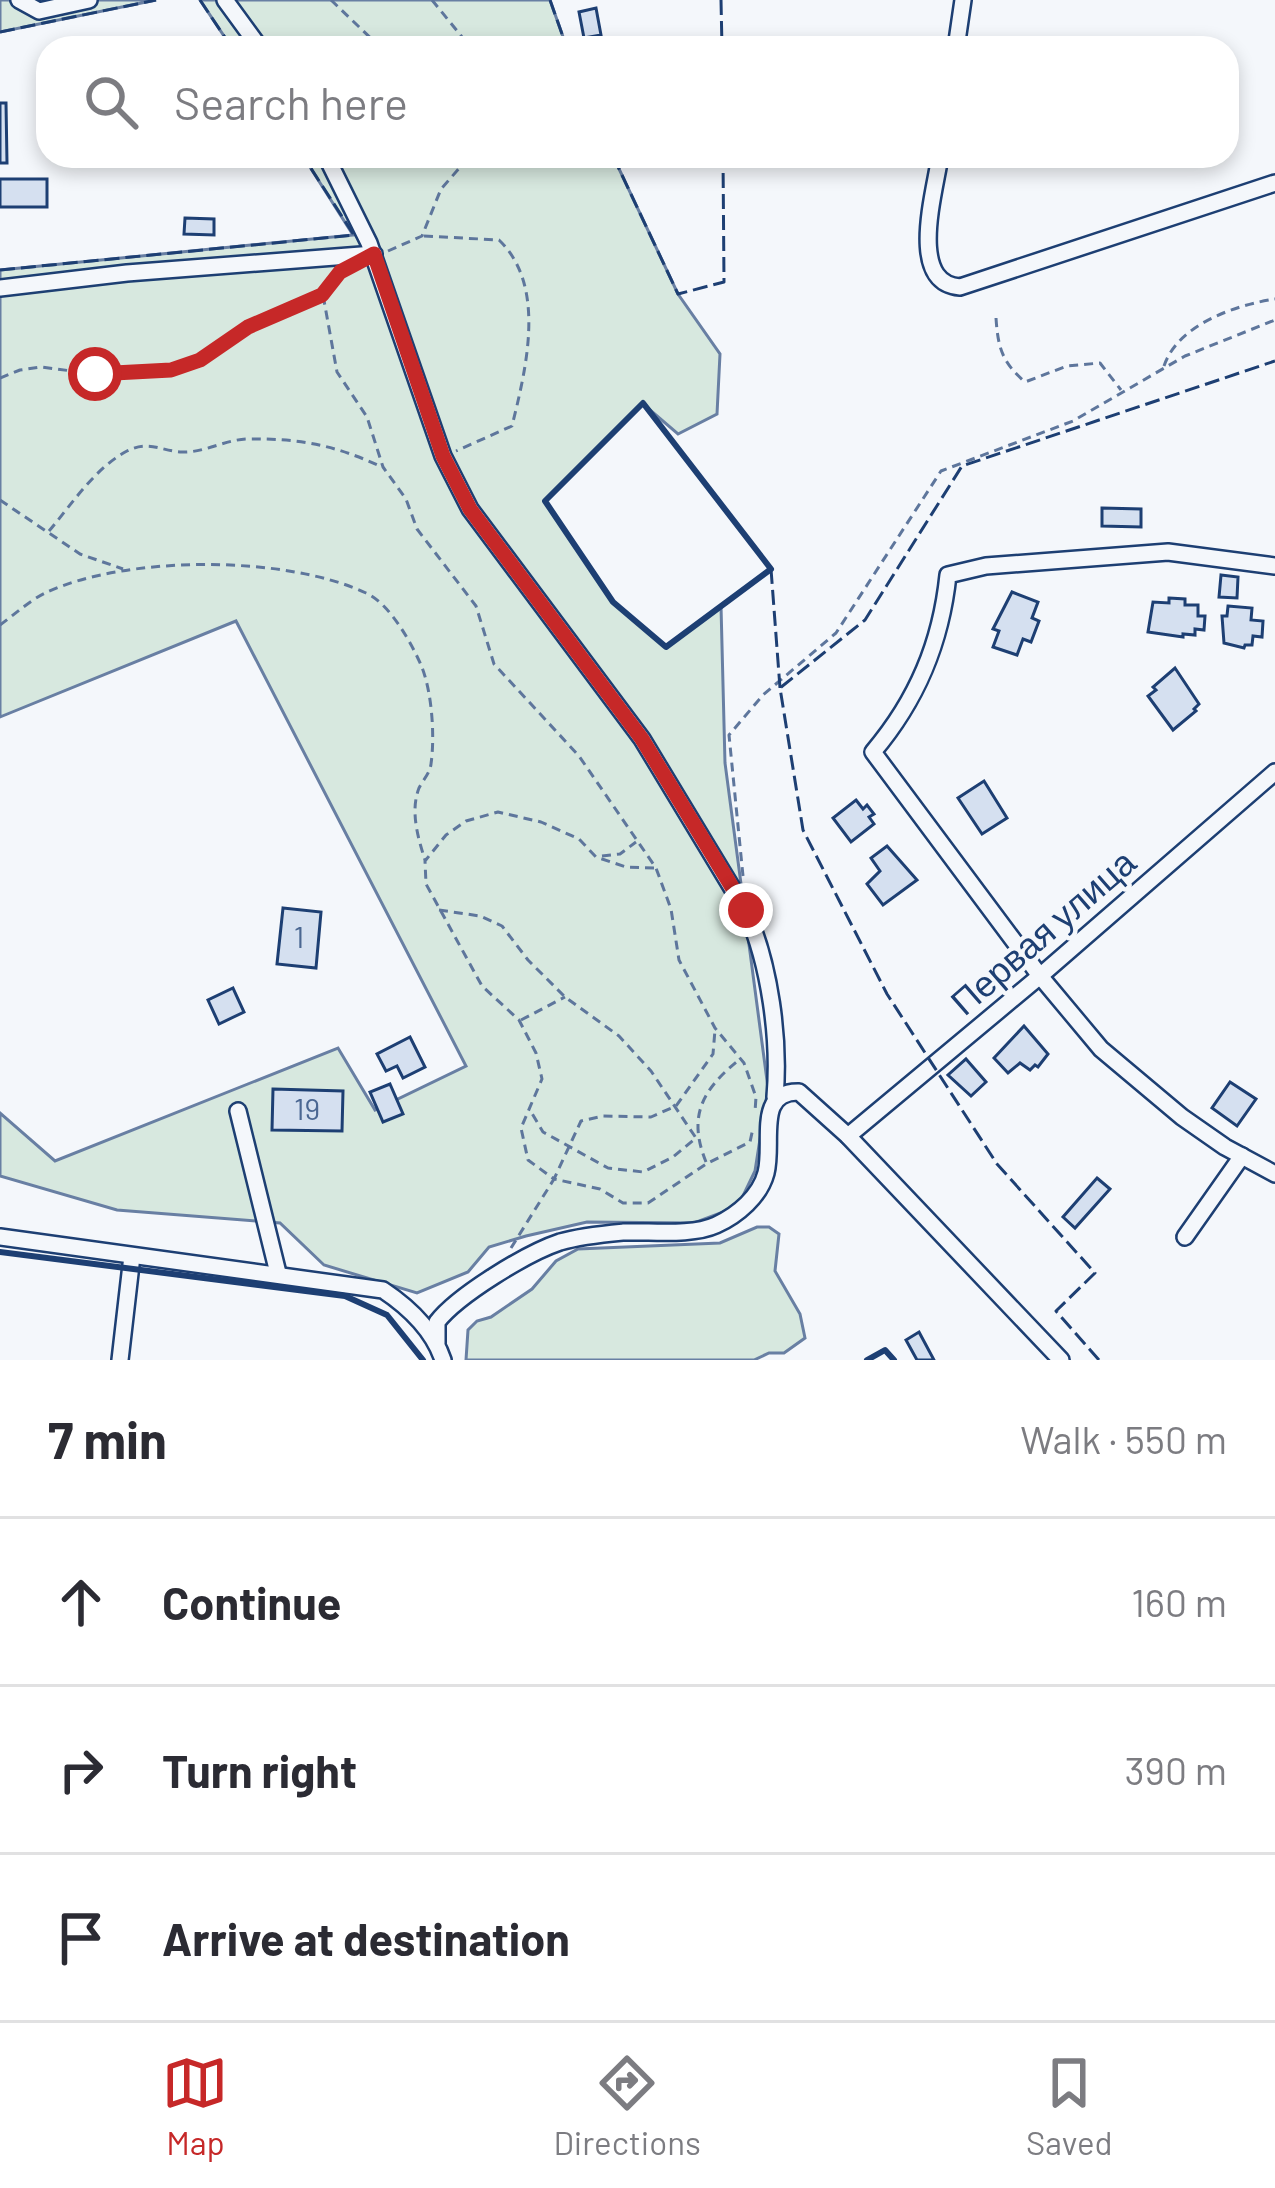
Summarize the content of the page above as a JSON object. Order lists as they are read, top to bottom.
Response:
{
  "streets": {
    "street": ["Первая улица"]
  },
  "house_numbers": ["1", "19"],
  "page": {
    "search": "Search here",
    "heading": ["7 min", "Walk · 550 m"],
    "list": [
      ["Continue", "160 m"],
      ["Turn right", "390 m"],
      "Arrive at destination"
    ],
    "nav": ["Map", "Directions", "Saved"]
  }
}
